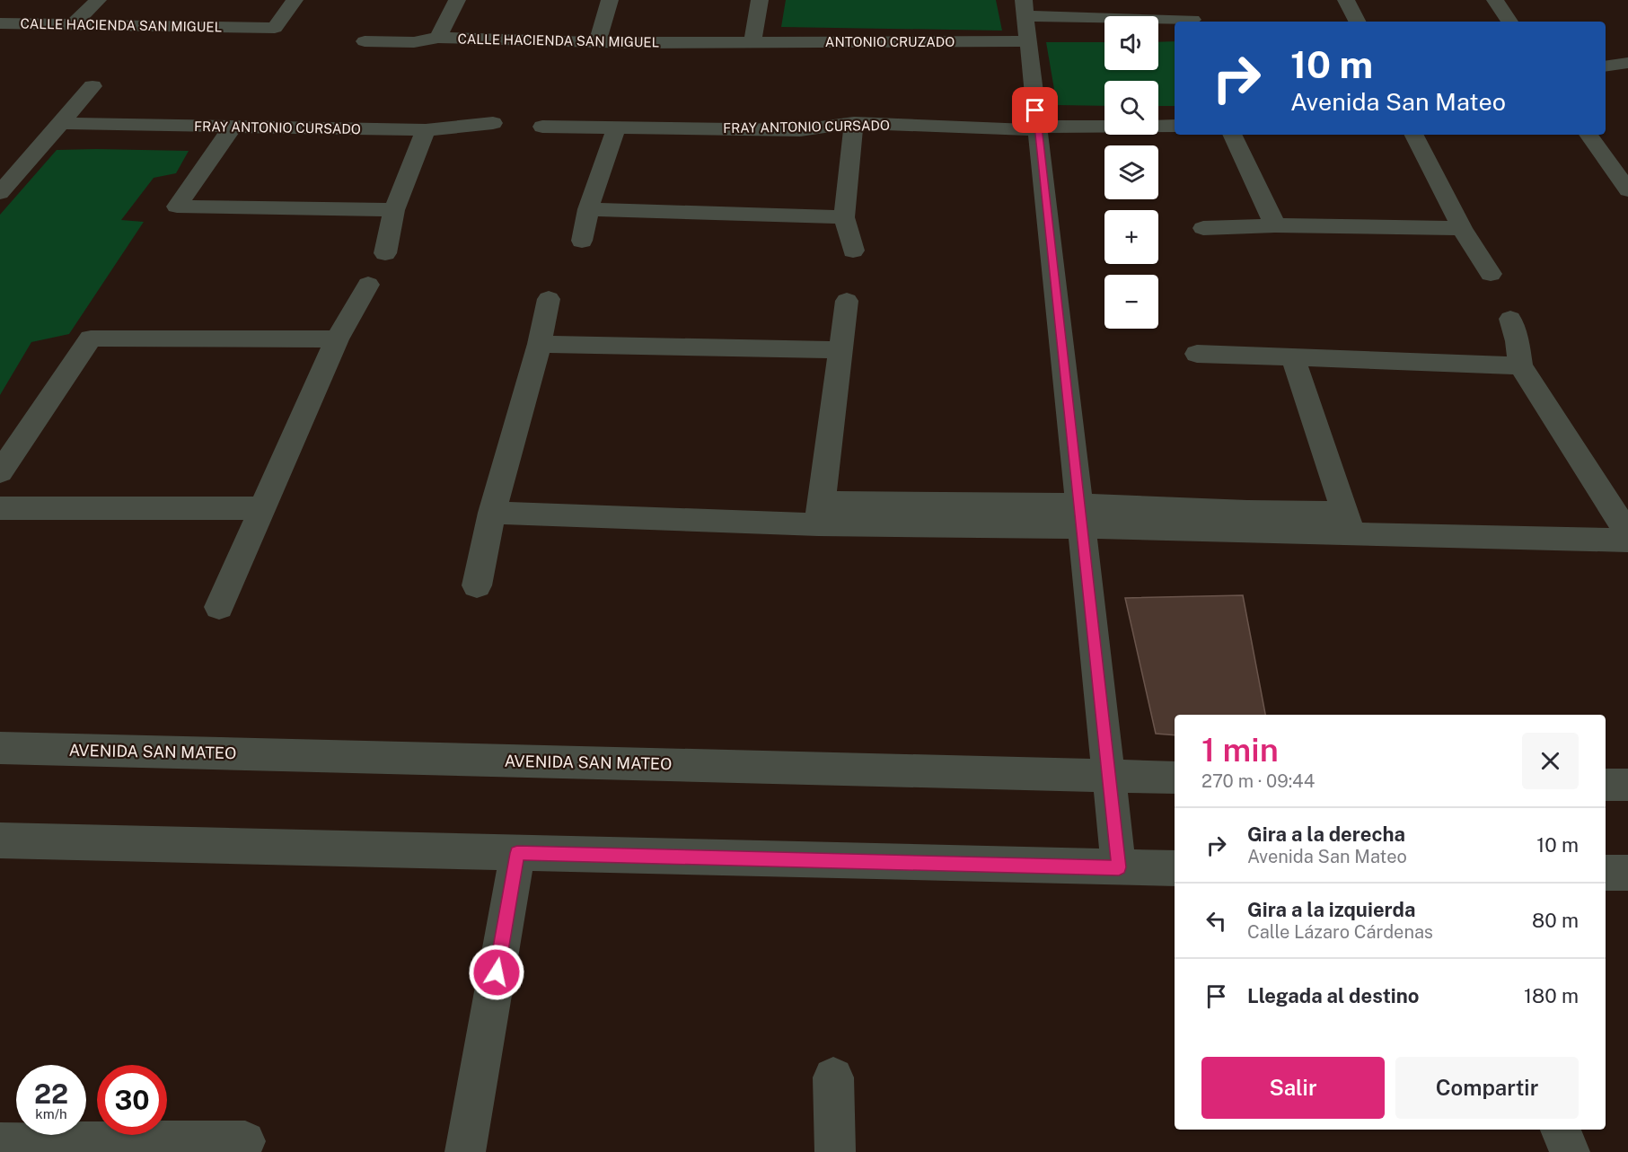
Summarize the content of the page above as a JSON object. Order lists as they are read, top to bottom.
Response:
{
  "streets": {
    "street": [
      "CALLE HACIENDA SAN MIGUEL",
      "ANTONIO CRUZADO",
      "FRAY ANTONIO CURSADO",
      "AVENIDA SAN MATEO"
    ]
  },
  "crossings": [
    ["CALLE HACIENDA SAN MIGUEL", "ANTONIO CRUZADO"]
  ],
  "page": {
    "map_buttons": ["+", "−"],
    "turn": ["10 m", "Avenida San Mateo"],
    "heading": ["1 min", "270 m · 09:44"],
    "list": [
      {
        "name": "Gira a la derecha",
        "note": "Avenida San Mateo",
        "value": "10 m"
      },
      {
        "name": "Gira a la izquierda",
        "note": "Calle Lázaro Cárdenas",
        "value": "80 m"
      },
      {
        "name": "Llegada al destino",
        "value": "180 m"
      }
    ],
    "buttons": ["Salir", "Compartir"],
    "speed": "22 km/h",
    "limit": "30"
  }
}
